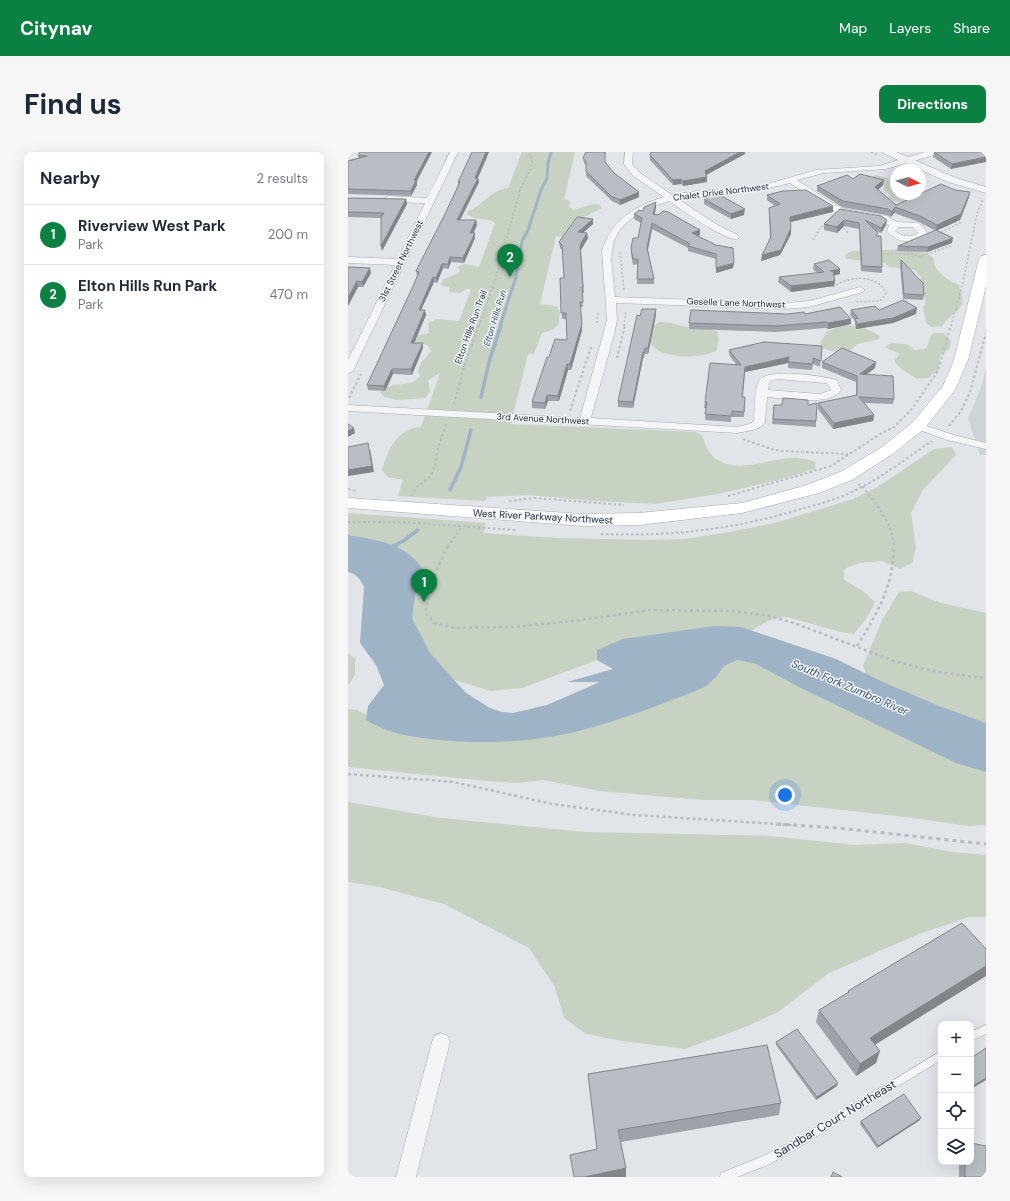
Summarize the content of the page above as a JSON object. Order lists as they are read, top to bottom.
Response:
{
  "streets": {
    "main road": ["West River Parkway Northwest"],
    "street": [
      "Chalet Drive Northwest",
      "31st Street Northwest",
      "Geselle Lane Northwest",
      "3rd Avenue Northwest"
    ],
    "lane": ["Sandbar Court Northeast"],
    "path": ["Elton Hills Run Trail"]
  },
  "crossings": [
    ["Chalet Drive Northwest", "Geselle Lane Northwest"],
    ["Chalet Drive Northwest", "3rd Avenue Northwest"],
    ["Elton Hills Run Trail", "3rd Avenue Northwest"]
  ],
  "water": ["Elton Hills Run", "South Fork Zumbro River"],
  "north": "right",
  "page": {
    "header": "Citynav",
    "nav": ["Map", "Layers", "Share"],
    "buttons": "Directions",
    "title": "Find us",
    "heading": ["Nearby", "2 results"],
    "list": [
      {
        "mark": "1",
        "name": "Riverview West Park",
        "note": "Park",
        "value": "200 m"
      },
      {
        "mark": "2",
        "name": "Elton Hills Run Park",
        "note": "Park",
        "value": "470 m"
      }
    ],
    "pins": ["2", "1"],
    "map_buttons": ["+", "−"]
  }
}
